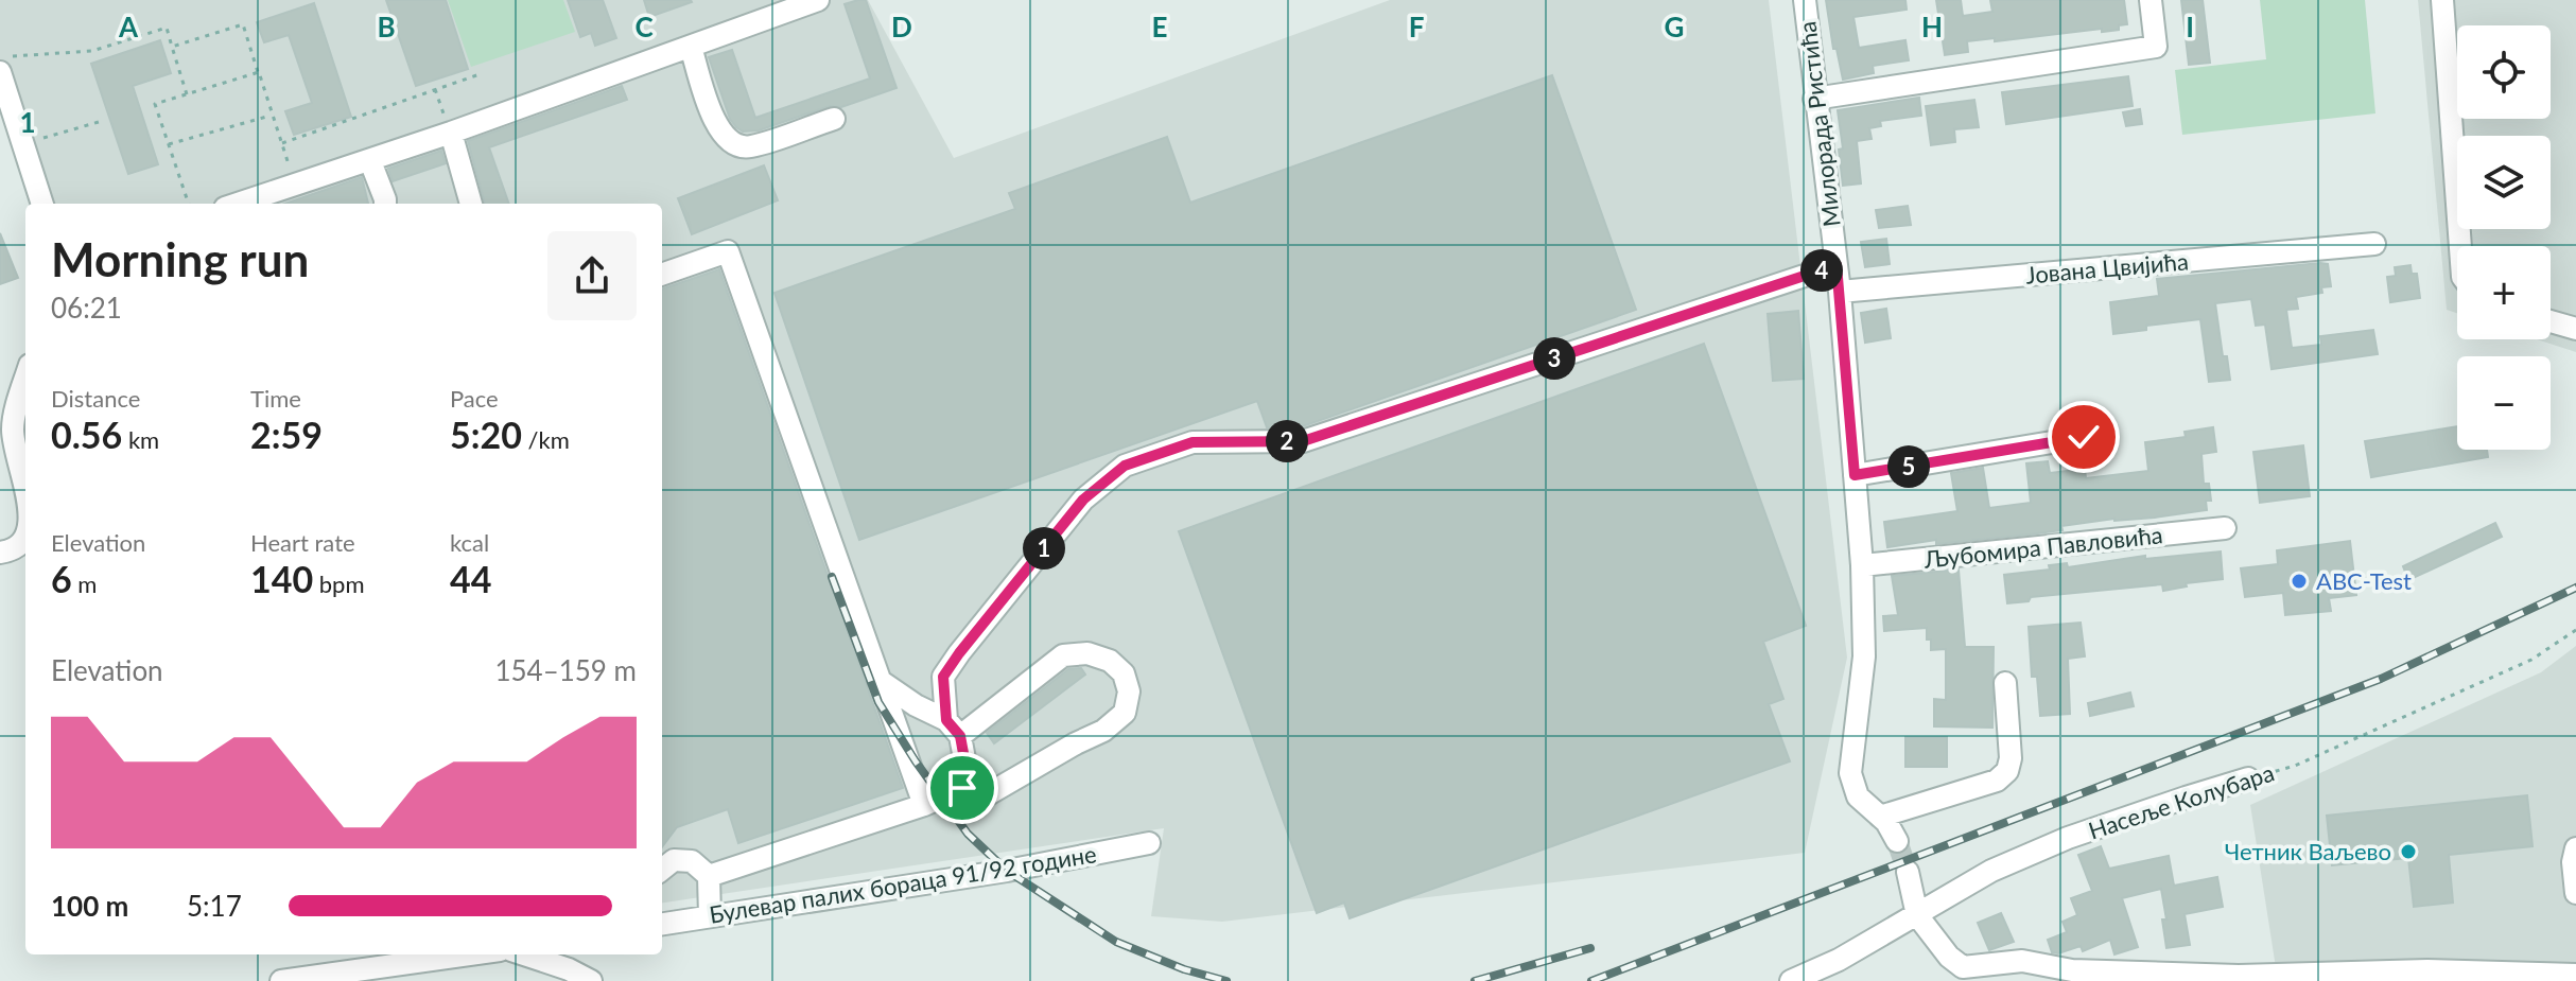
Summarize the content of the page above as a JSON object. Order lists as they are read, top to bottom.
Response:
{
  "streets": {
    "street": [
      "Милорада Ристића",
      "Јована Цвијића",
      "Љубомира Павловића",
      "Насеље Колубара",
      "Булевар палих бораца 91/92 године"
    ]
  },
  "crossings": [
    ["Милорада Ристића", "Јована Цвијића"],
    ["Милорада Ристића", "Љубомира Павловића"]
  ],
  "places": ["ABC-Test", "Четник Ваљево"],
  "page": {
    "map_buttons": ["+", "−"],
    "heading": ["Morning run", "06:21"],
    "pins": [
      "4",
      "3",
      "2",
      "5",
      "1"
    ],
    "stats": [
      ["Distance", "0.56 km"],
      ["Time", "2:59"],
      ["Pace", "5:20 /km"],
      ["Elevation", "6 m"],
      ["Heart rate", "140 bpm"],
      ["kcal", "44"]
    ],
    "chart": ["Elevation", "154–159 m"],
    "list": [
      {
        "name": "100 m",
        "note": "5:17"
      }
    ]
  },
  "grid": {
    "columns": [
      "A",
      "B",
      "C",
      "D",
      "E",
      "F",
      "G",
      "H",
      "I"
    ],
    "rows": ["1"]
  }
}
